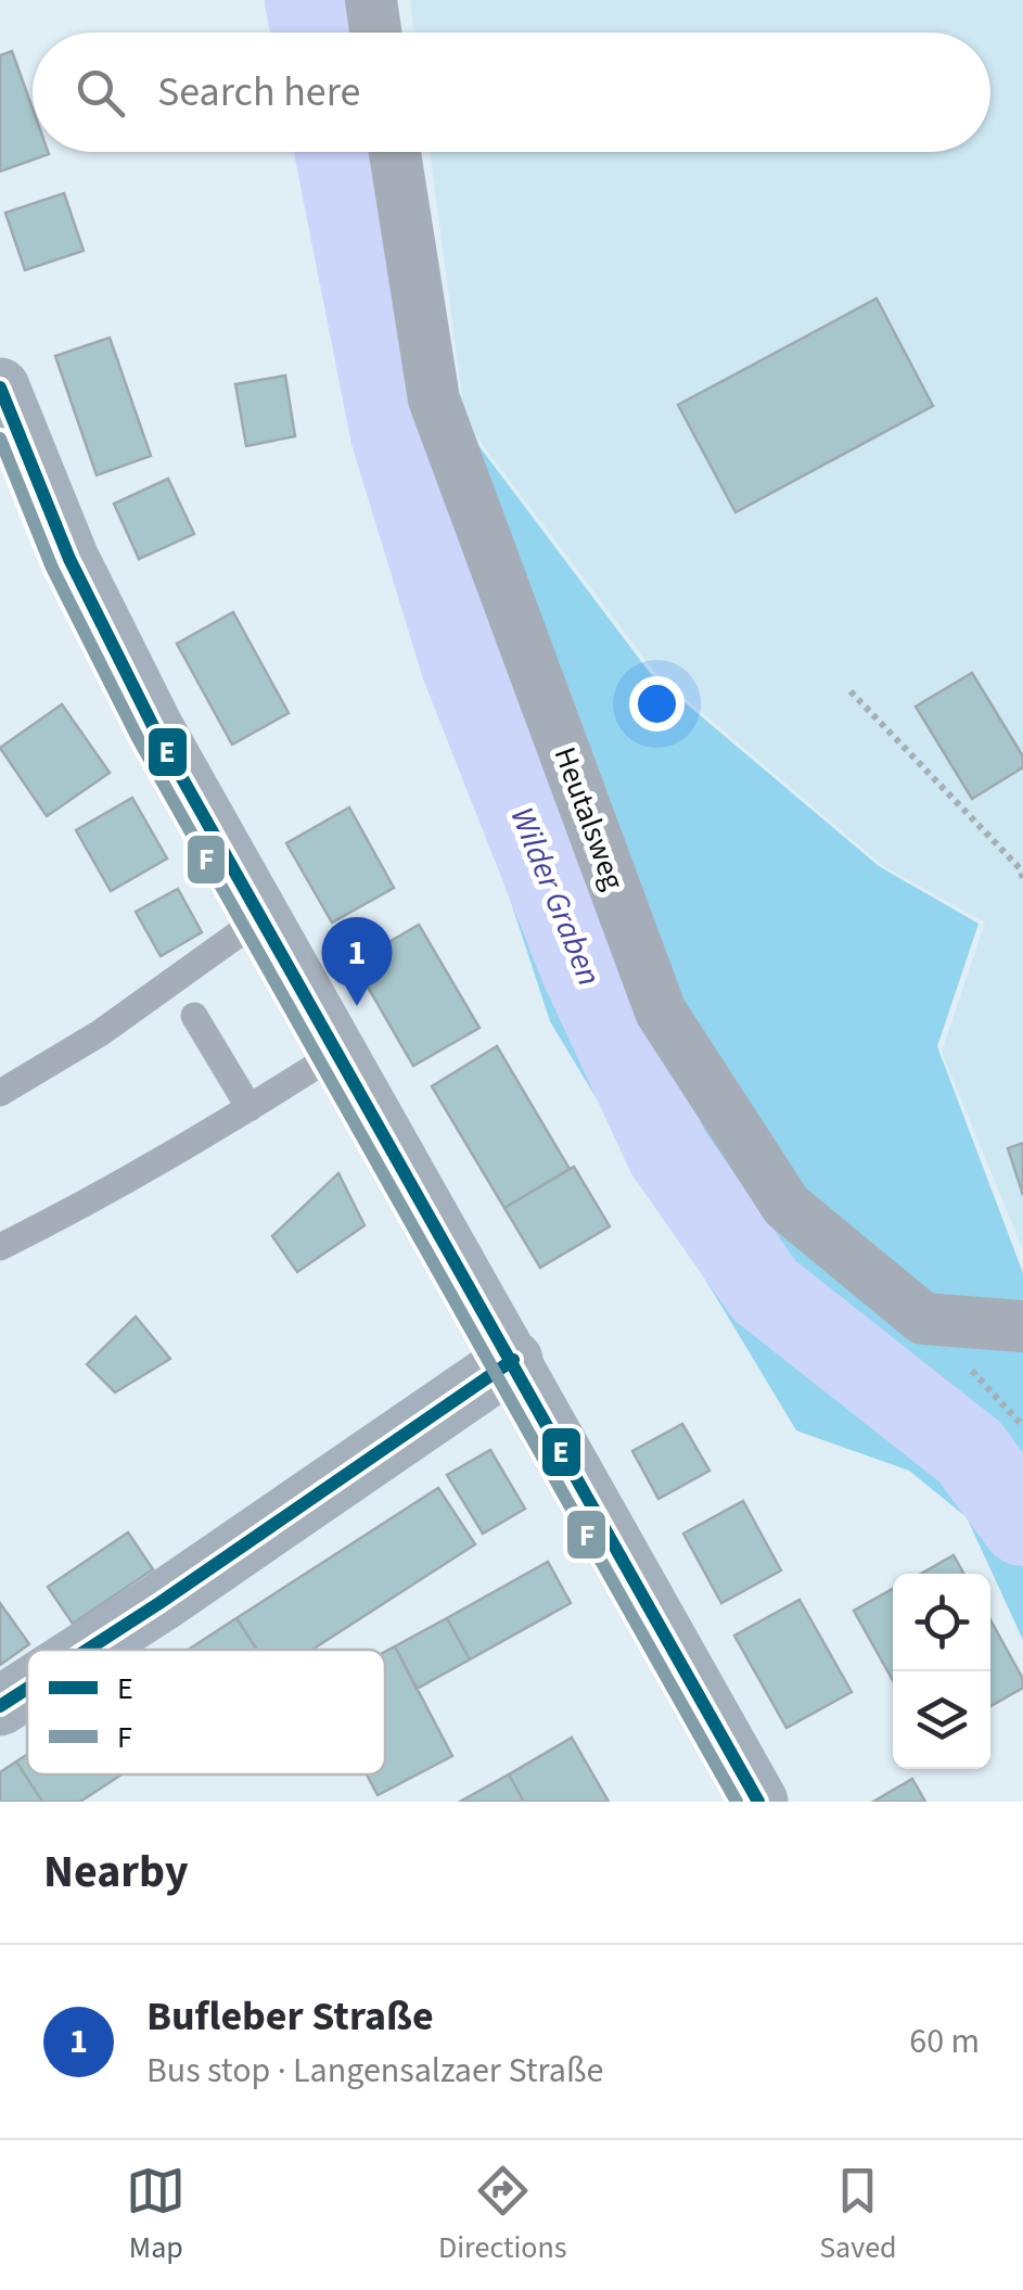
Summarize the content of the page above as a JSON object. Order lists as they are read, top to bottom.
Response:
{
  "streets": {
    "street": ["Heutalsweg"]
  },
  "water": ["Wilder Graben"],
  "lines": ["transit line E", "transit line F"],
  "legend": ["E", "F"],
  "page": {
    "search": "Search here",
    "pins": "1",
    "heading": "Nearby",
    "list": [
      {
        "mark": "1",
        "name": "Bufleber Straße",
        "note": "Bus stop · Langensalzaer Straße",
        "value": "60 m"
      }
    ],
    "nav": ["Map", "Directions", "Saved"]
  }
}
